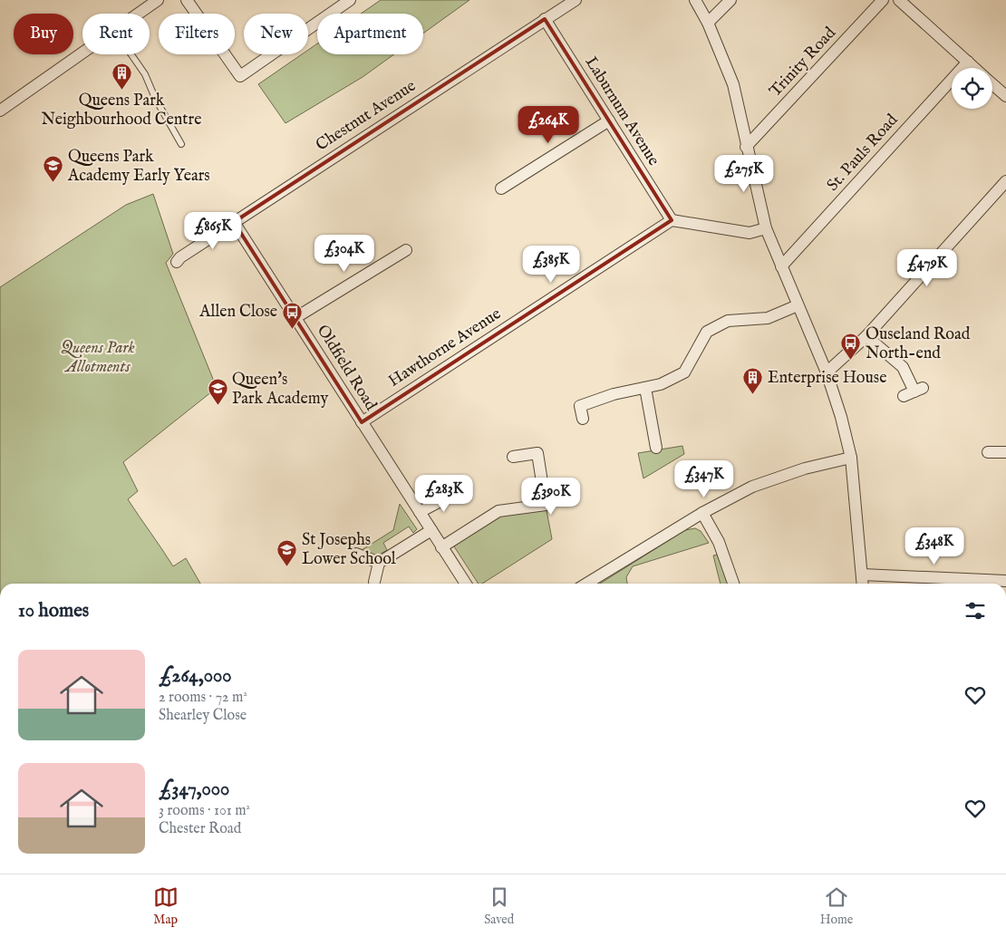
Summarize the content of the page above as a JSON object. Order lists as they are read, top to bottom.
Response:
{
  "streets": {
    "street": [
      "Trinity Road",
      "Laburnum Avenue",
      "Chestnut Avenue",
      "St. Pauls Road",
      "Hawthorne Avenue",
      "Oldfield Road"
    ]
  },
  "crossings": [
    ["Laburnum Avenue", "Chestnut Avenue"],
    ["Laburnum Avenue", "Hawthorne Avenue"],
    ["Chestnut Avenue", "Oldfield Road"],
    ["Hawthorne Avenue", "Oldfield Road"]
  ],
  "parks": ["Queens Park Allotments"],
  "places": {
    "building": ["Queens Park Neighbourhood Centre", "Enterprise House"],
    "school or university": ["Queens Park Academy Early Years", "Queen's Park Academy", "St Josephs Lower School"],
    "bus stop": ["Allen Close", "Ouseland Road North-end"]
  },
  "page": {
    "chip": [
      "Buy",
      "Rent",
      "Filters",
      "New",
      "Apartment"
    ],
    "price": [
      "£264K",
      "£275K",
      "£865K",
      "£304K",
      "£385K",
      "£479K",
      "£347K",
      "£283K",
      "£390K",
      "£348K"
    ],
    "heading": "10 homes",
    "list": [
      {
        "name": "£264,000",
        "note": "2 rooms · 72 m² · Shearley Close"
      },
      {
        "name": "£347,000",
        "note": "3 rooms · 101 m² · Chester Road"
      }
    ],
    "tabs": ["Map", "Saved", "Home"]
  }
}
